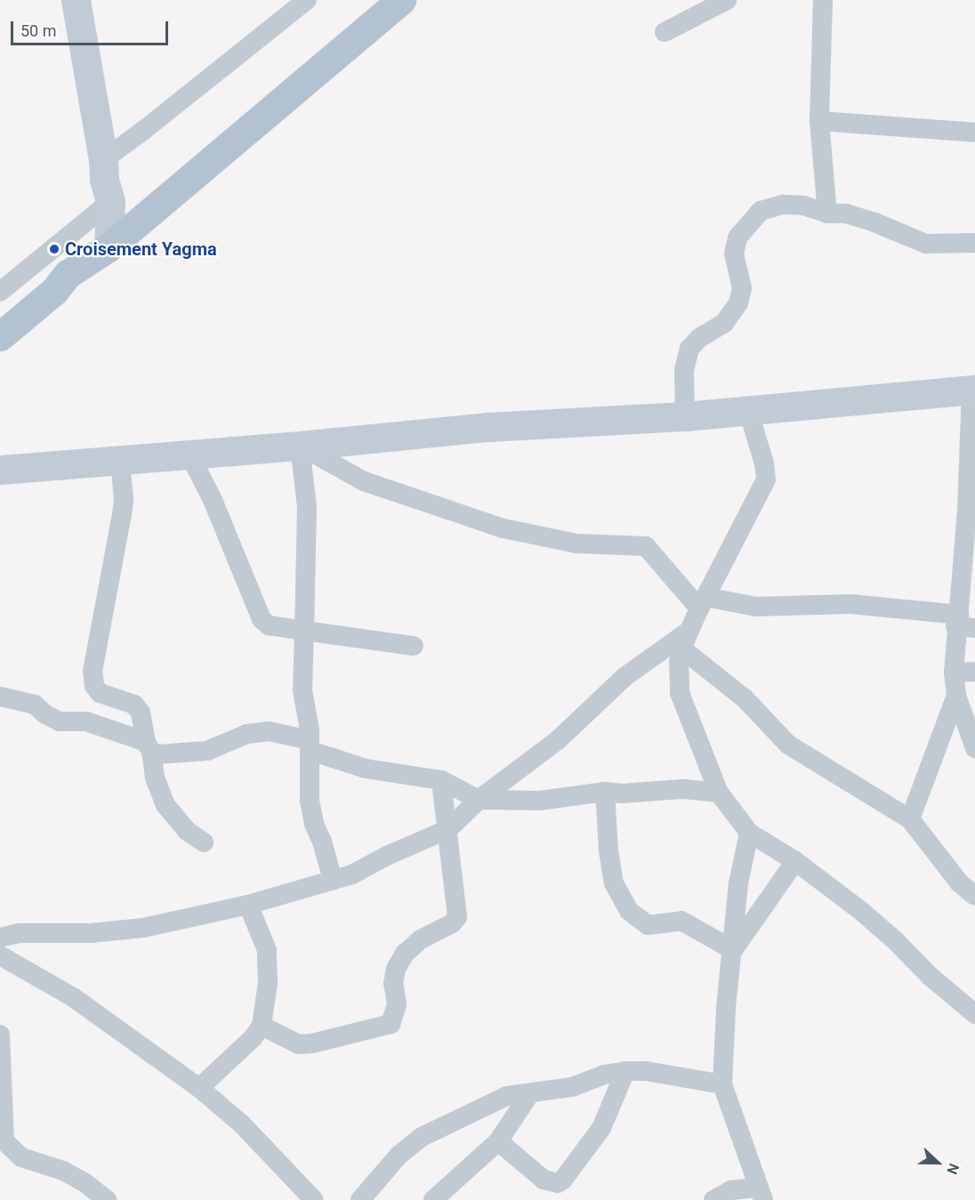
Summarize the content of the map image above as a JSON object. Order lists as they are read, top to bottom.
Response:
{
  "places": ["Croisement Yagma"],
  "scale_bar": "50 m",
  "north": "right"
}
